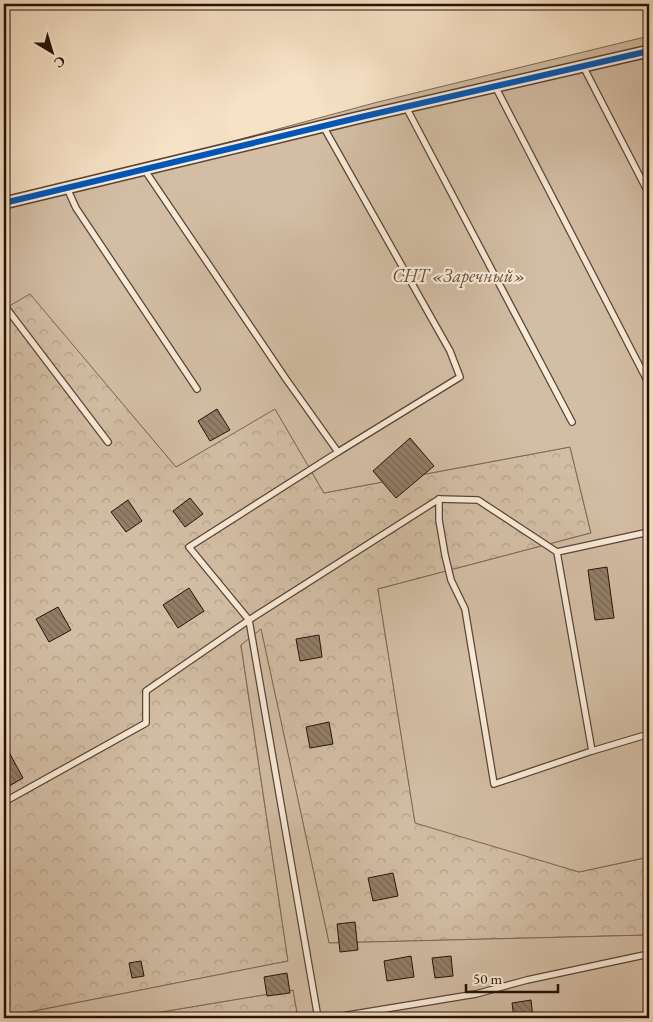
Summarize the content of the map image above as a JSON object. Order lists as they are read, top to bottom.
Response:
{
  "parks": ["СНТ «Заречный»"],
  "scale_bar": "50 m",
  "north": "bottom right"
}
